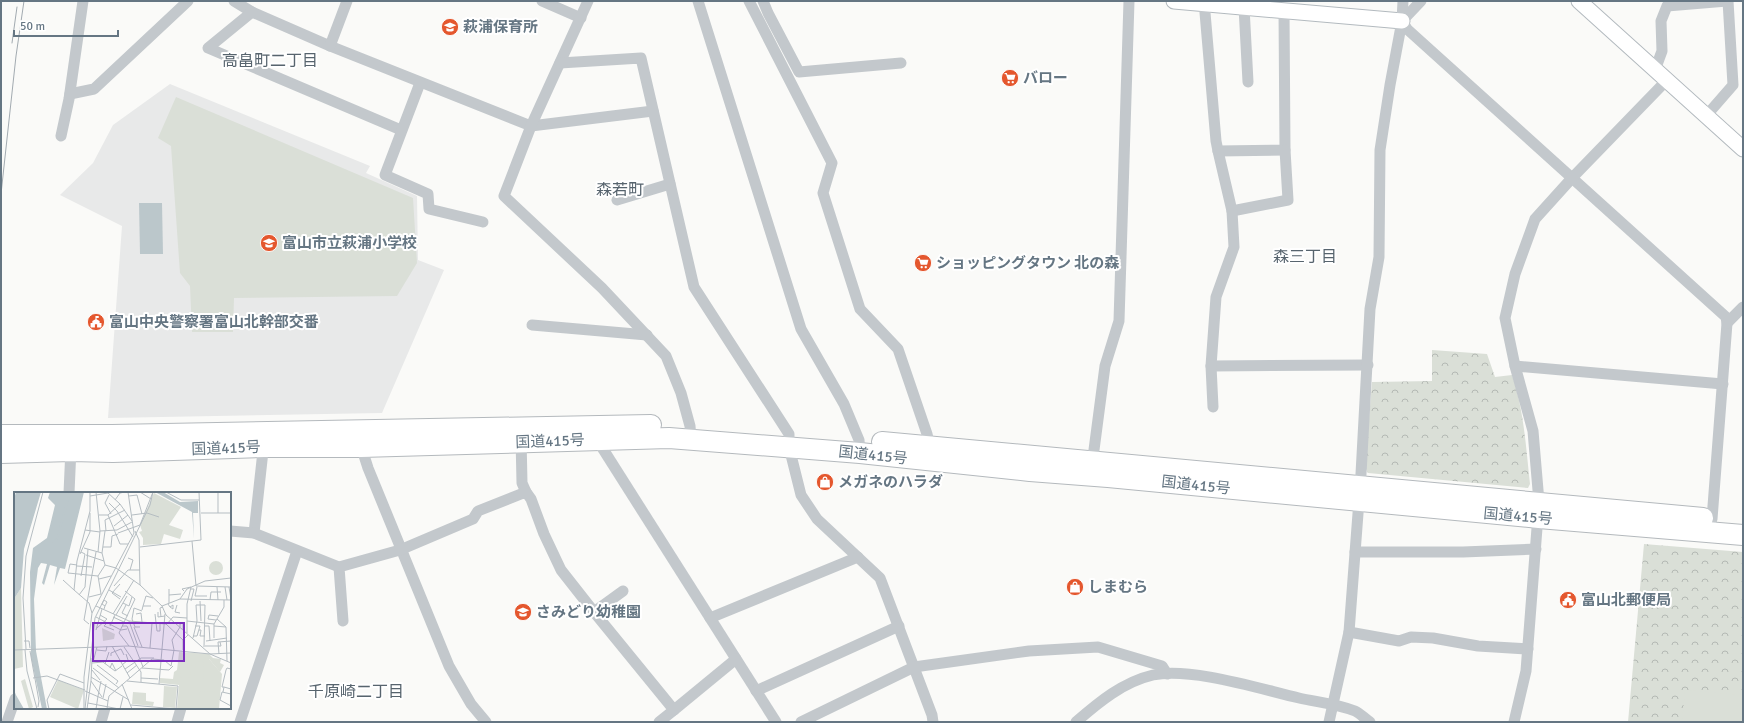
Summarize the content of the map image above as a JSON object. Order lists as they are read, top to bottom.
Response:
{
  "streets": {
    "highway": ["国道415号"]
  },
  "districts": [
    "高畠町二丁目",
    "森若町",
    "森三丁目",
    "千原崎二丁目"
  ],
  "places": {
    "school or university": ["萩浦保育所", "富山市立萩浦小学校", "さみどり幼稚園"],
    "supermarket": ["バロー", "ショッピングタウン 北の森"],
    "public building": ["富山中央警察署富山北幹部交番", "富山北郵便局"],
    "shop": ["メガネのハラダ", "しまむら"]
  },
  "scale_bar": "50 m"
}
